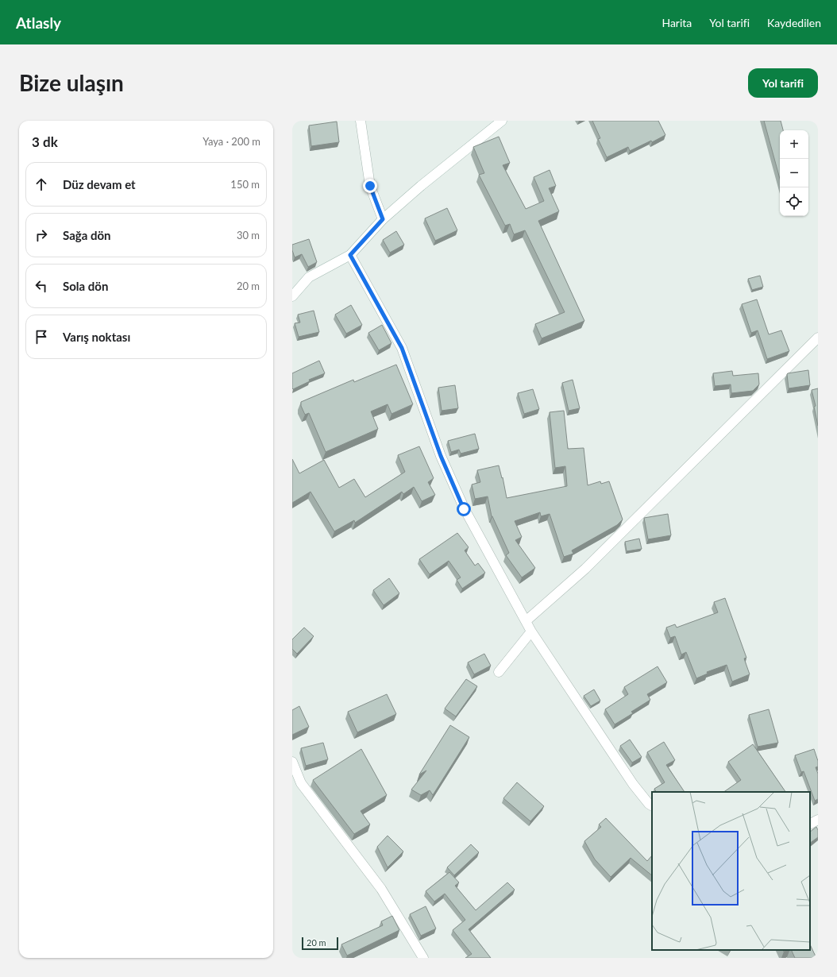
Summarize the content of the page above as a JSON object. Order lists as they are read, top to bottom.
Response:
{
  "scale_bar": "20 m",
  "page": {
    "header": "Atlasly",
    "nav": ["Harita", "Yol tarifi", "Kaydedilen"],
    "buttons": "Yol tarifi",
    "title": "Bize ulaşın",
    "heading": ["3 dk", "Yaya · 200 m"],
    "map_buttons": ["+", "−"],
    "list": [
      ["Düz devam et", "150 m"],
      ["Sağa dön", "30 m"],
      ["Sola dön", "20 m"],
      "Varış noktası"
    ],
    "scale": "20 m"
  }
}
